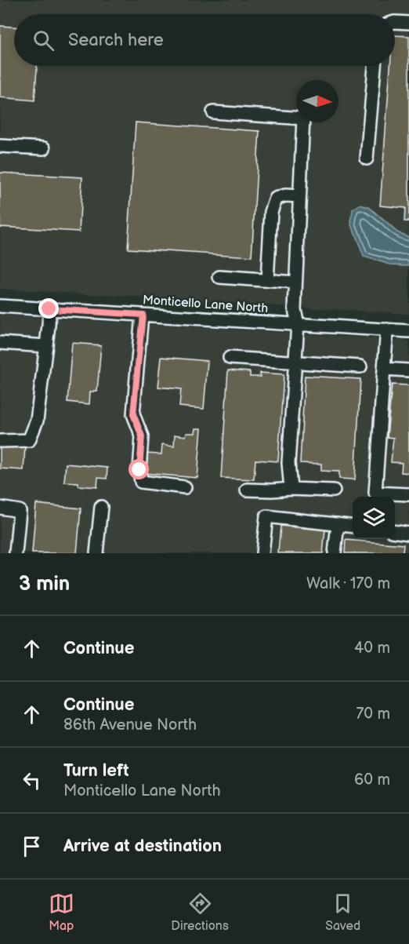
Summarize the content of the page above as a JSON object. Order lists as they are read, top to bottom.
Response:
{
  "streets": {
    "street": ["Monticello Lane North"]
  },
  "north": "right",
  "page": {
    "search": "Search here",
    "heading": ["3 min", "Walk · 170 m"],
    "list": [
      ["Continue", "40 m"],
      ["Continue", "86th Avenue North", "70 m"],
      ["Turn left", "Monticello Lane North", "60 m"],
      "Arrive at destination"
    ],
    "nav": ["Map", "Directions", "Saved"]
  }
}
